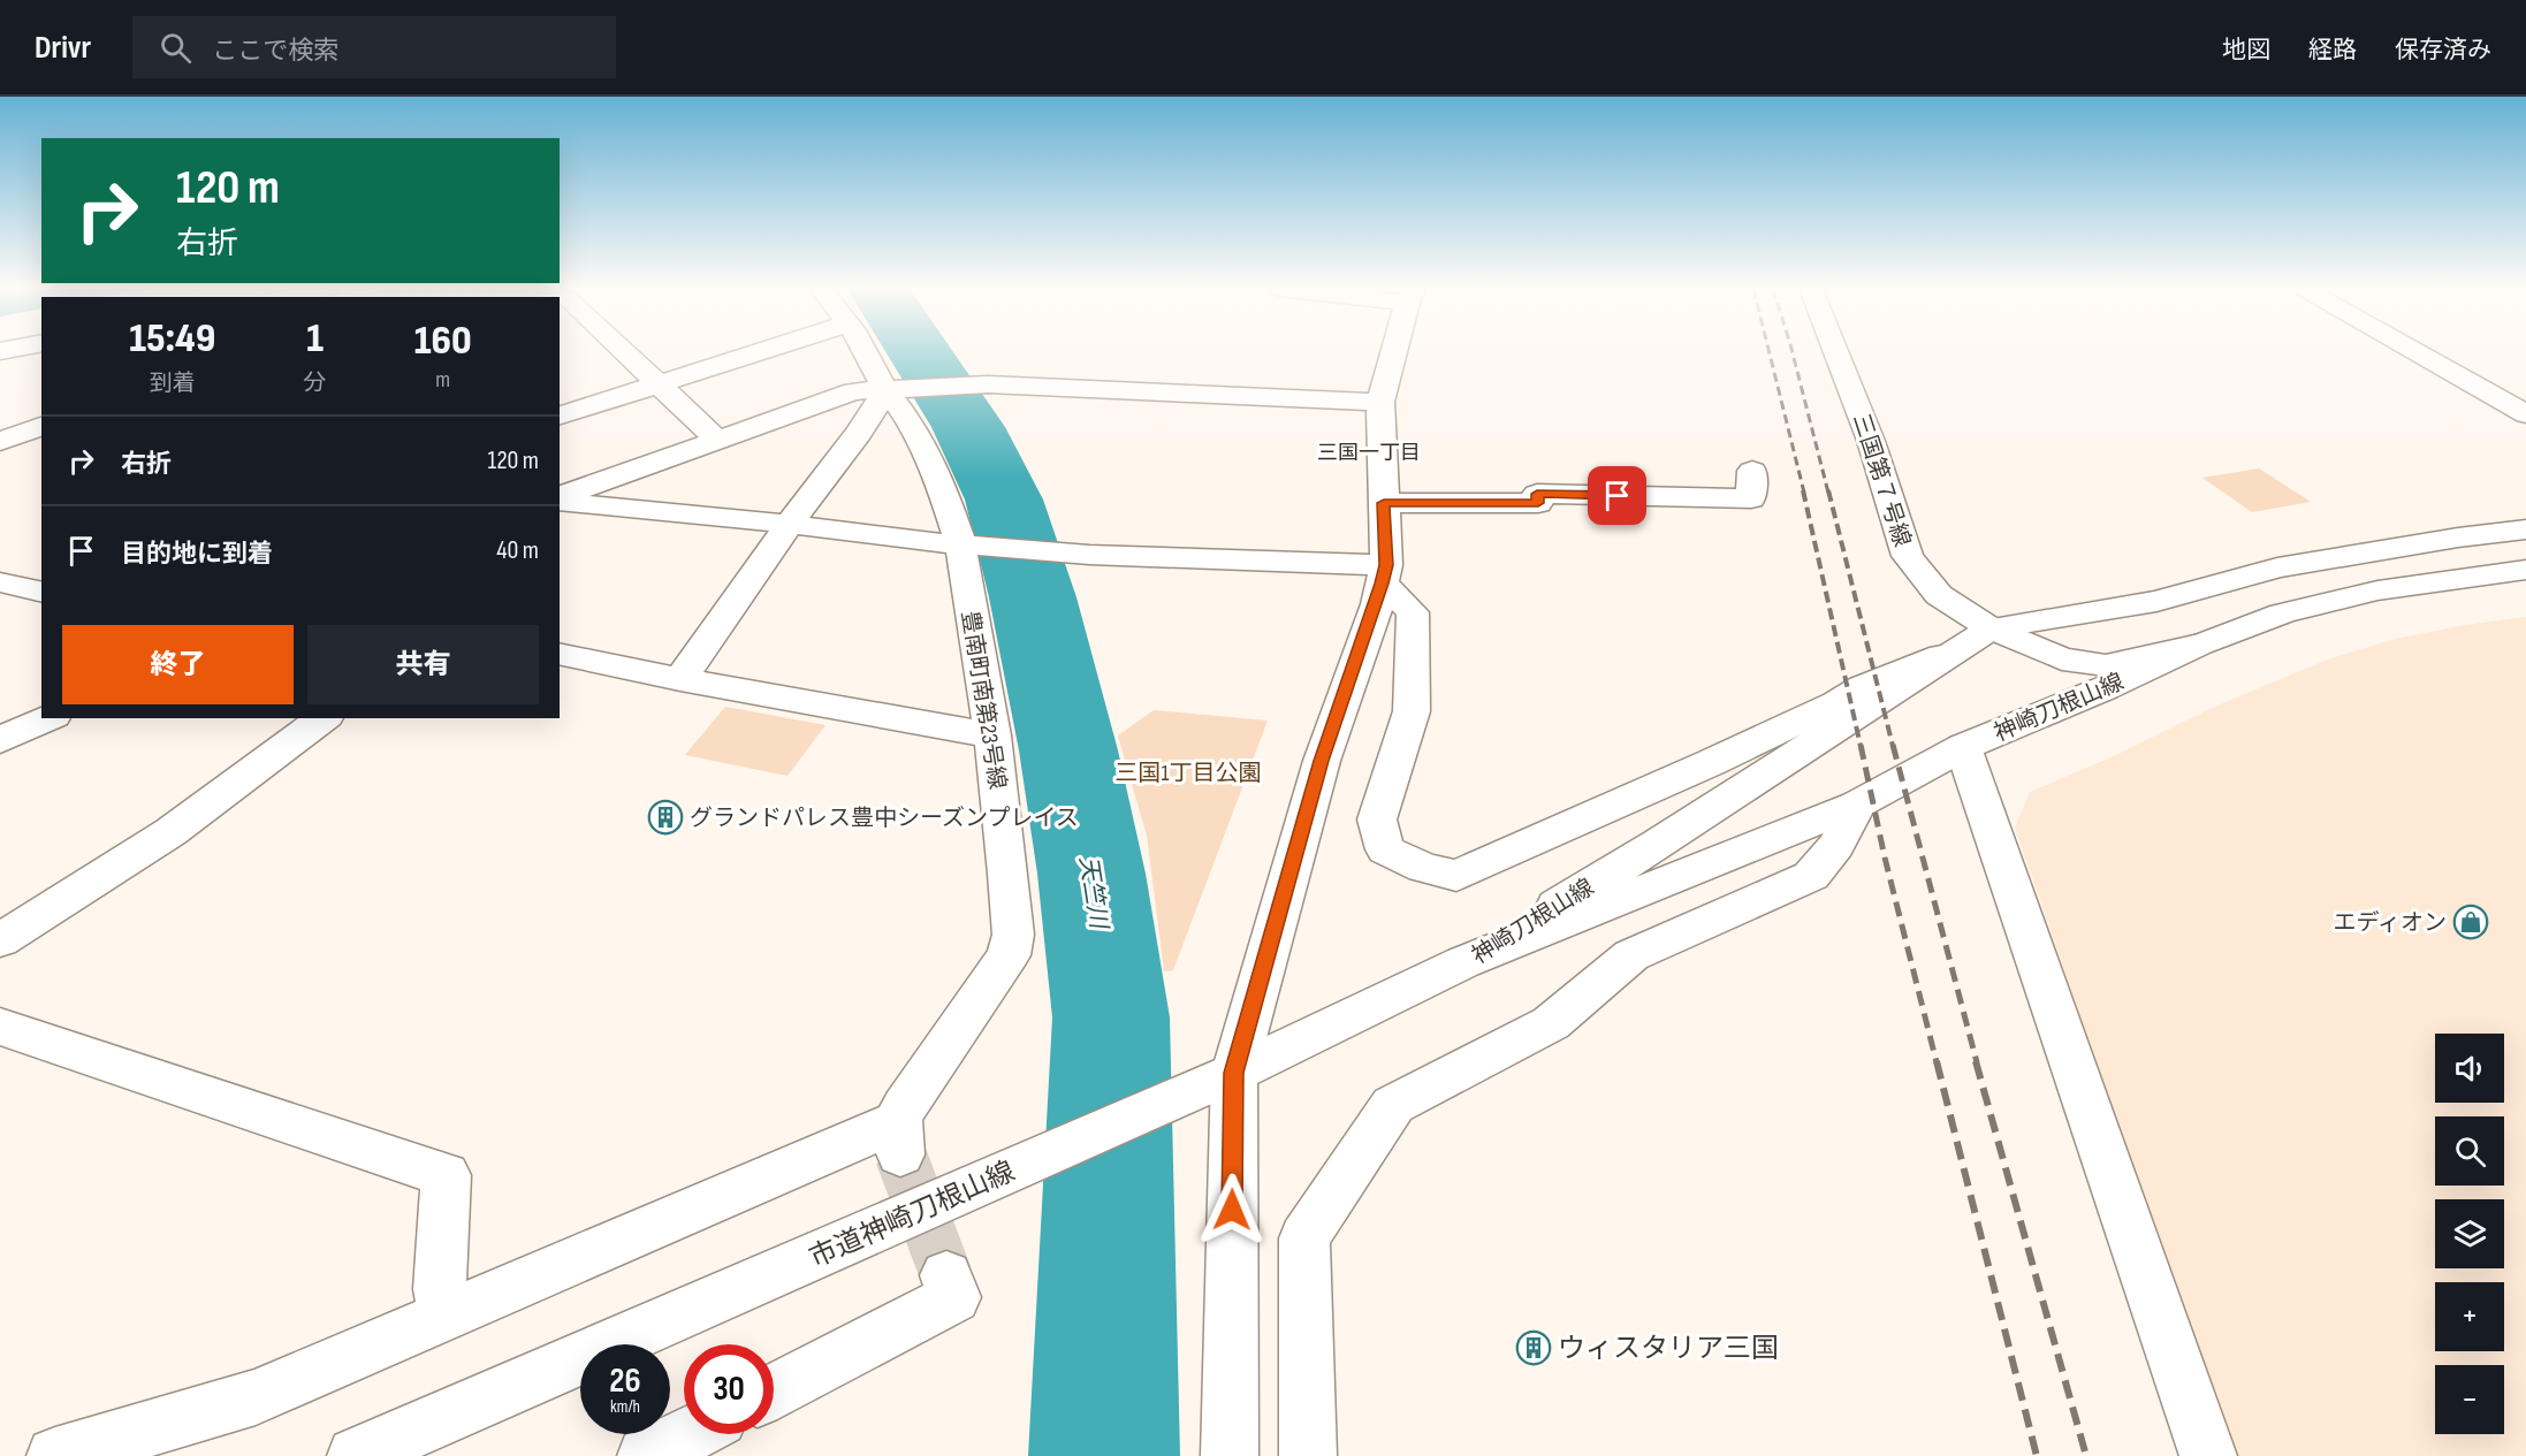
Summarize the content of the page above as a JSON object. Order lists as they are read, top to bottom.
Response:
{
  "streets": {
    "street": [
      "三国第７号線",
      "豊南町南第23号線",
      "神崎刀根山線",
      "市道神崎刀根山線"
    ]
  },
  "crossings": [
    ["三国第７号線", "神崎刀根山線"],
    ["神崎刀根山線", "市道神崎刀根山線"]
  ],
  "districts": ["三国一丁目"],
  "water": ["天竺川"],
  "parks": ["三国1丁目公園"],
  "places": {
    "building": ["グランドパレス豊中シーズンプレイス", "ウィスタリア三国"],
    "shop": ["エディオン"]
  },
  "page": {
    "header": "Drivr",
    "search": "ここで検索",
    "nav": ["地図", "経路", "保存済み"],
    "turn": ["120 m", "右折"],
    "eta": [
      "15:49",
      "到着",
      "1",
      "分",
      "160",
      "m"
    ],
    "list": [
      {
        "name": "右折",
        "value": "120 m"
      },
      {
        "name": "目的地に到着",
        "value": "40 m"
      }
    ],
    "buttons": ["終了", "共有"],
    "map_buttons": ["+", "−"],
    "speed": "26 km/h",
    "limit": "30"
  }
}
